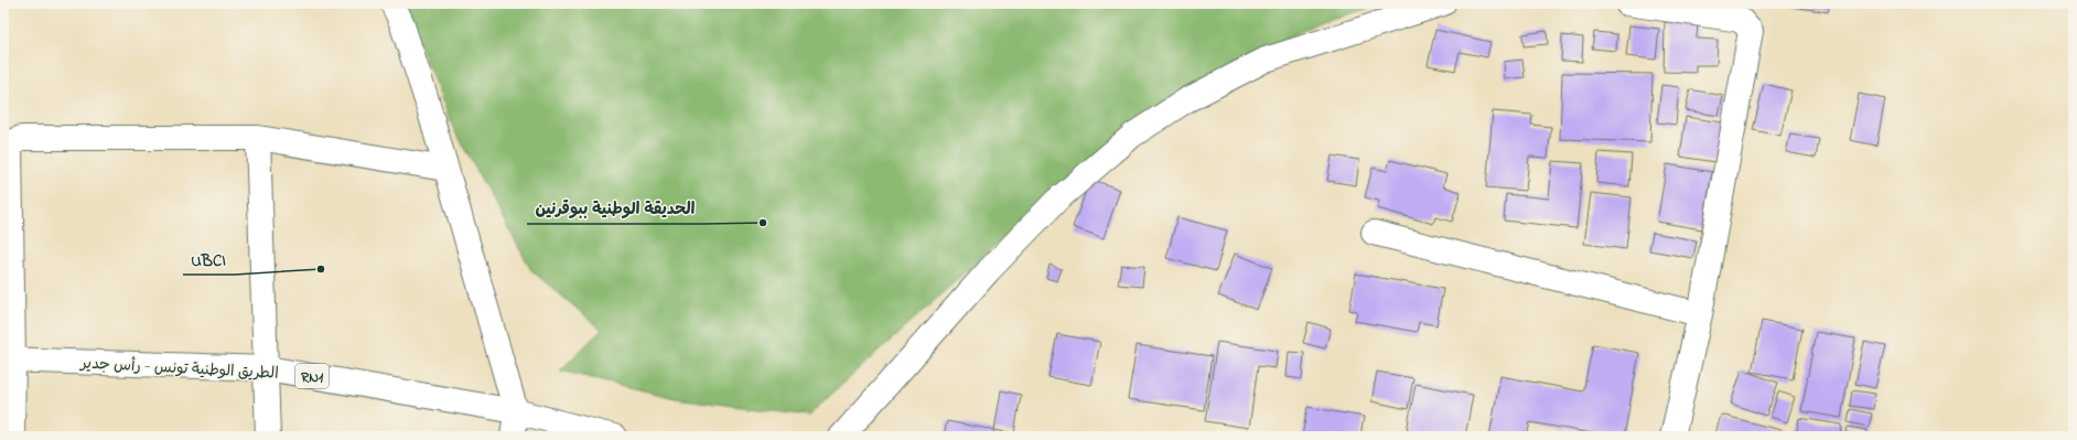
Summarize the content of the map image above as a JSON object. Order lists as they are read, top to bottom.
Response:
{
  "streets": {
    "street": ["الطريق الوطنية تونس - رأس جدير", "RN1"]
  },
  "places": ["الحديقة الوطنية ببوقرنين", "UBCI"]
}
